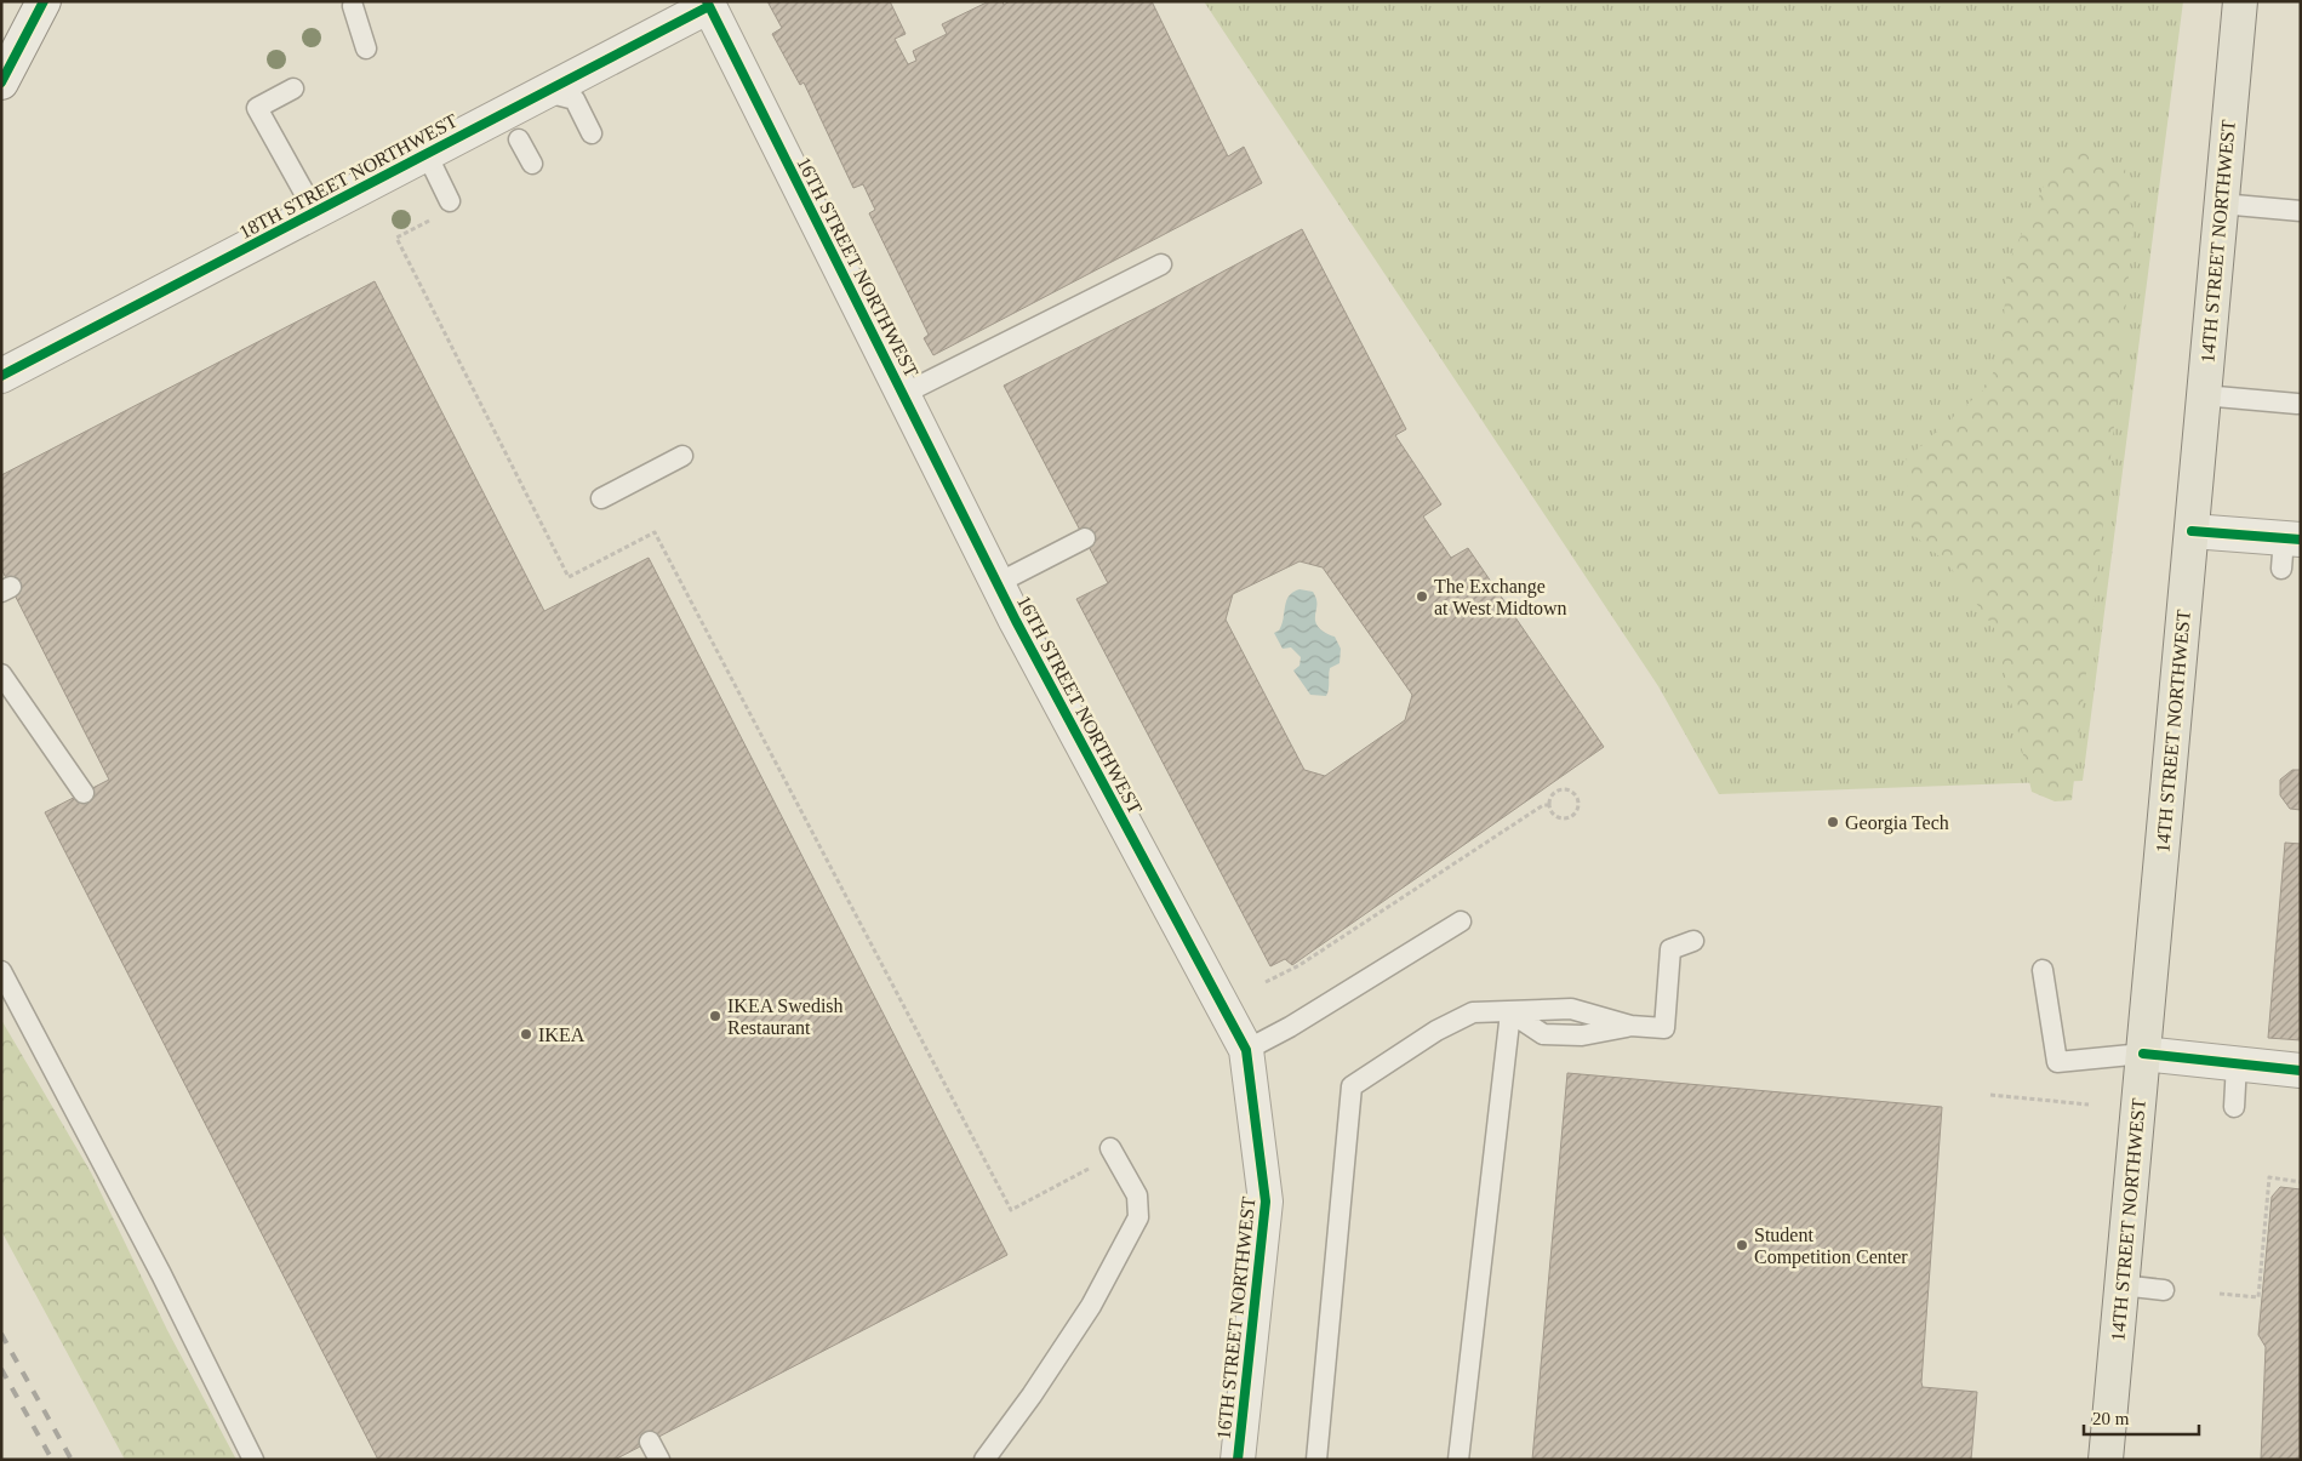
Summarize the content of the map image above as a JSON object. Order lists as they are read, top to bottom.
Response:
{
  "streets": {
    "main road": ["14TH STREET NORTHWEST"],
    "street": ["18TH STREET NORTHWEST", "16TH STREET NORTHWEST"]
  },
  "crossings": [
    ["18TH STREET NORTHWEST", "16TH STREET NORTHWEST"]
  ],
  "places": [
    "The Exchange at West Midtown",
    "Georgia Tech",
    "IKEA Swedish Restaurant",
    "IKEA",
    "Student Competition Center"
  ],
  "scale_bar": "20 m"
}
